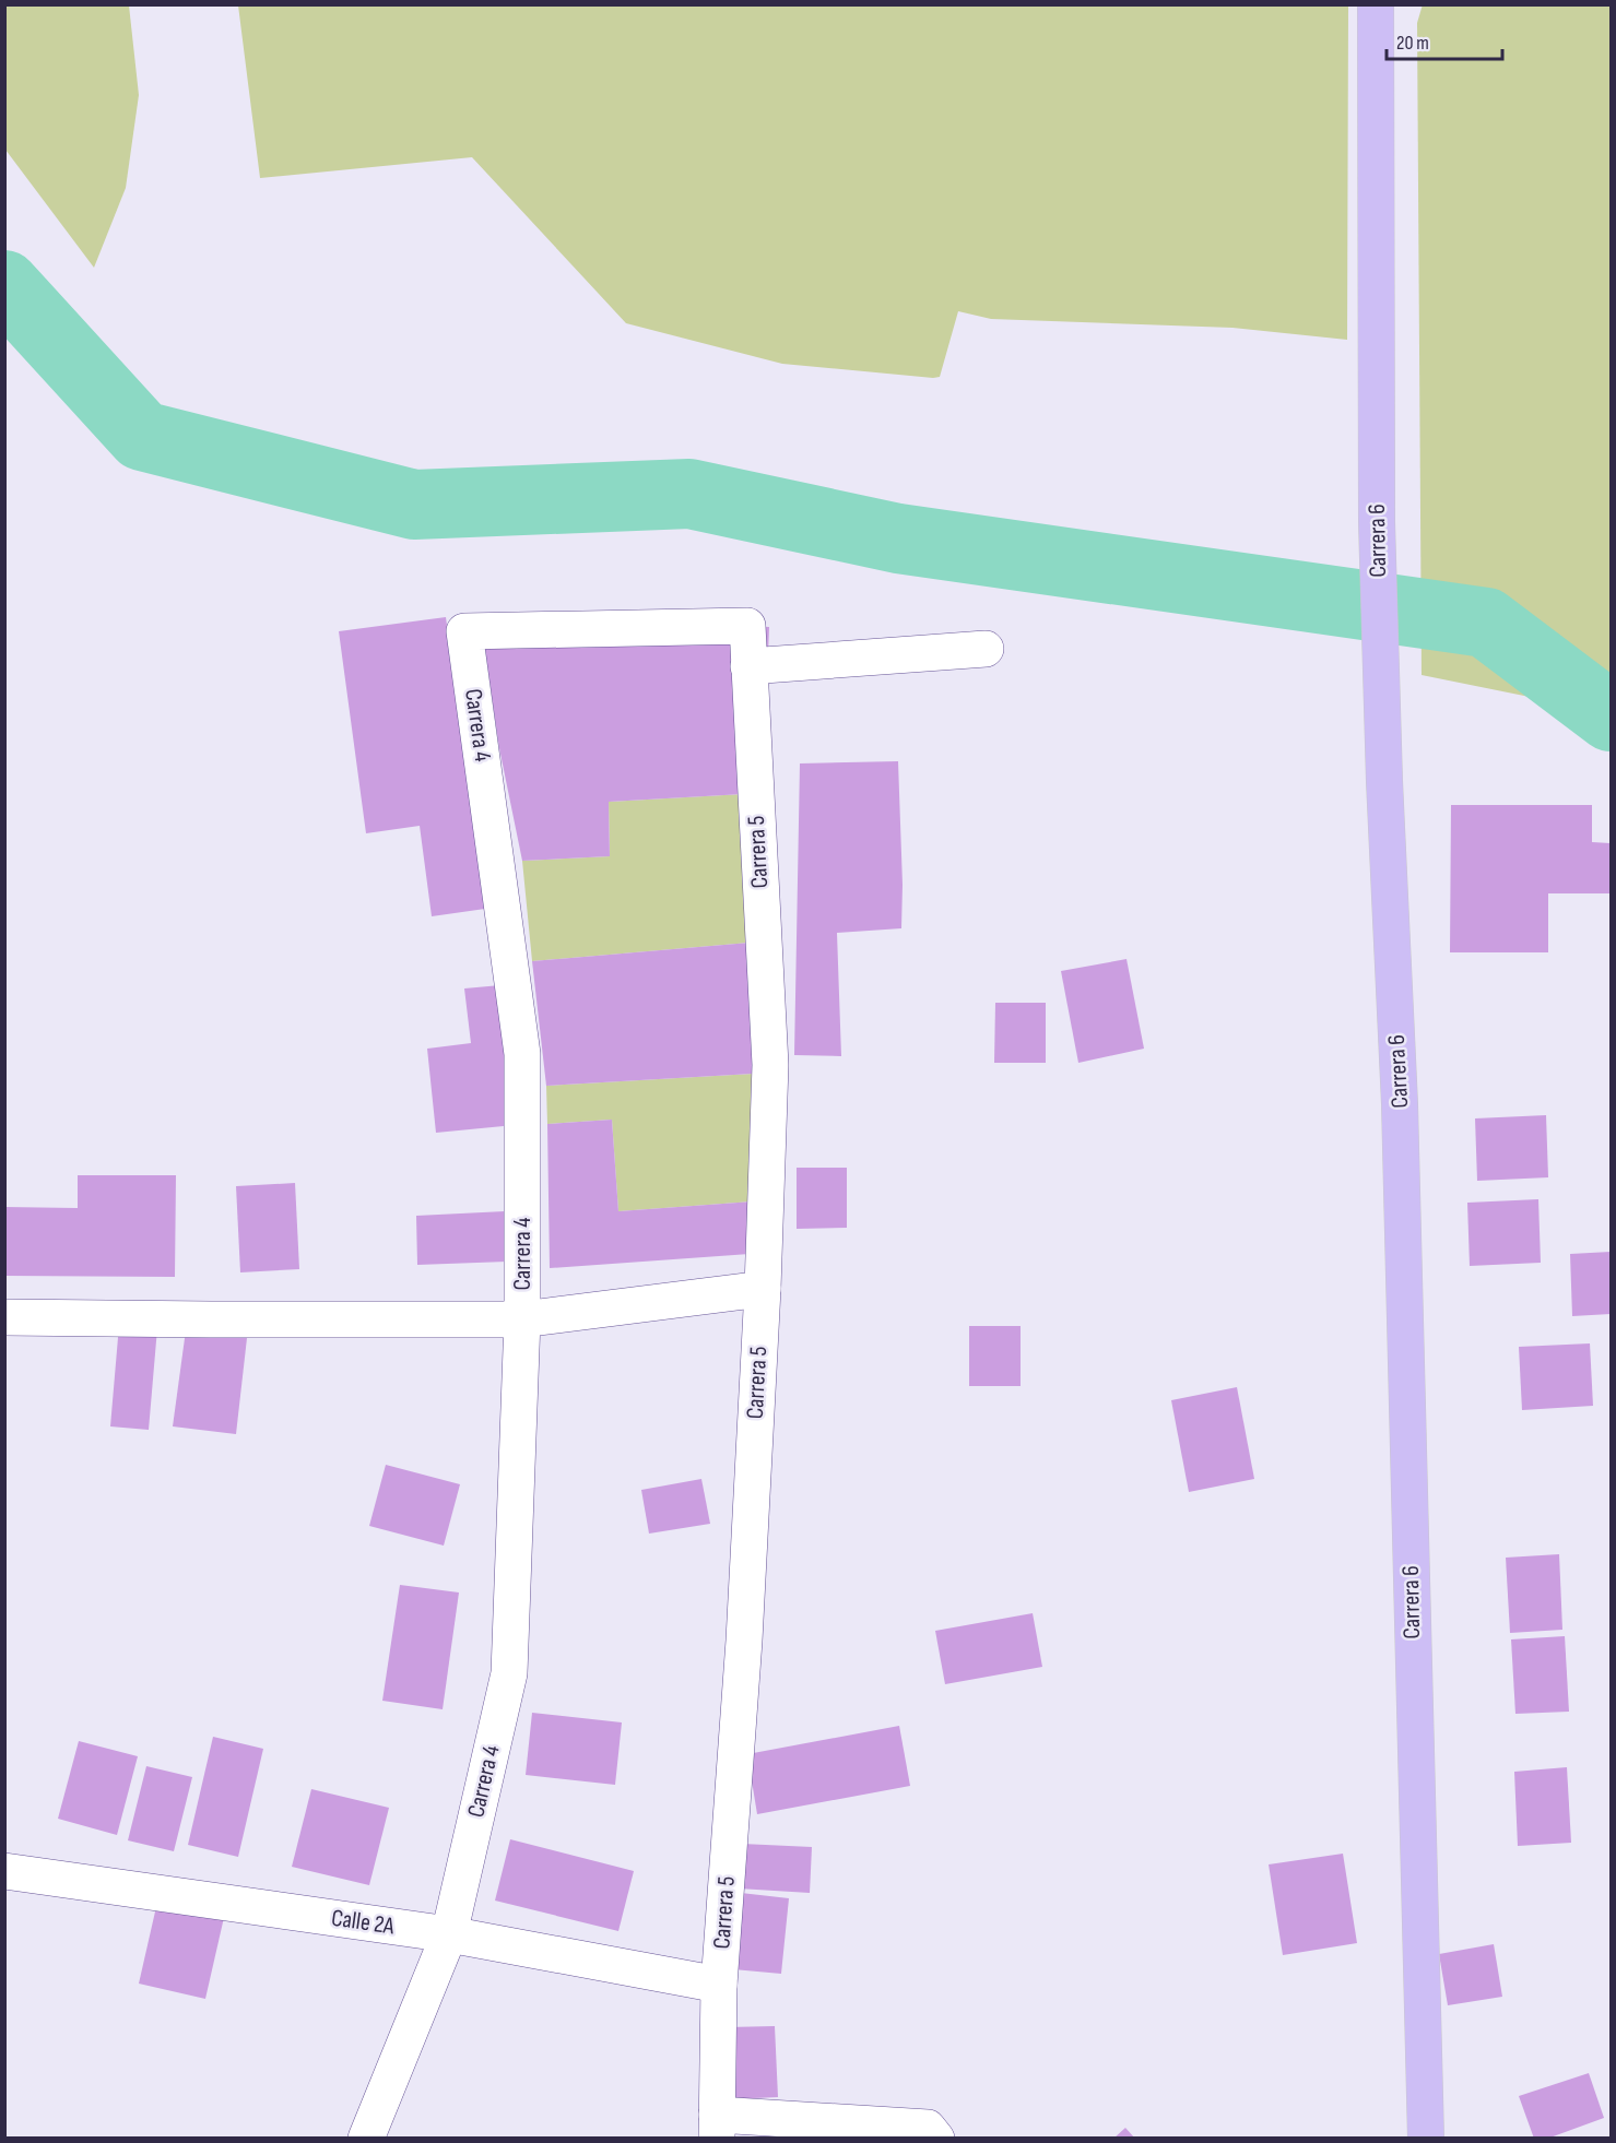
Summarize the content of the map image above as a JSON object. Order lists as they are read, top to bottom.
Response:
{
  "streets": {
    "main road": ["Carrera 6"],
    "street": ["Carrera 4", "Carrera 5", "Calle 2A"]
  },
  "crossings": [
    ["Carrera 4", "Carrera 5"],
    ["Carrera 4", "Calle 2A"],
    ["Carrera 5", "Calle 2A"]
  ],
  "scale_bar": "20 m"
}
